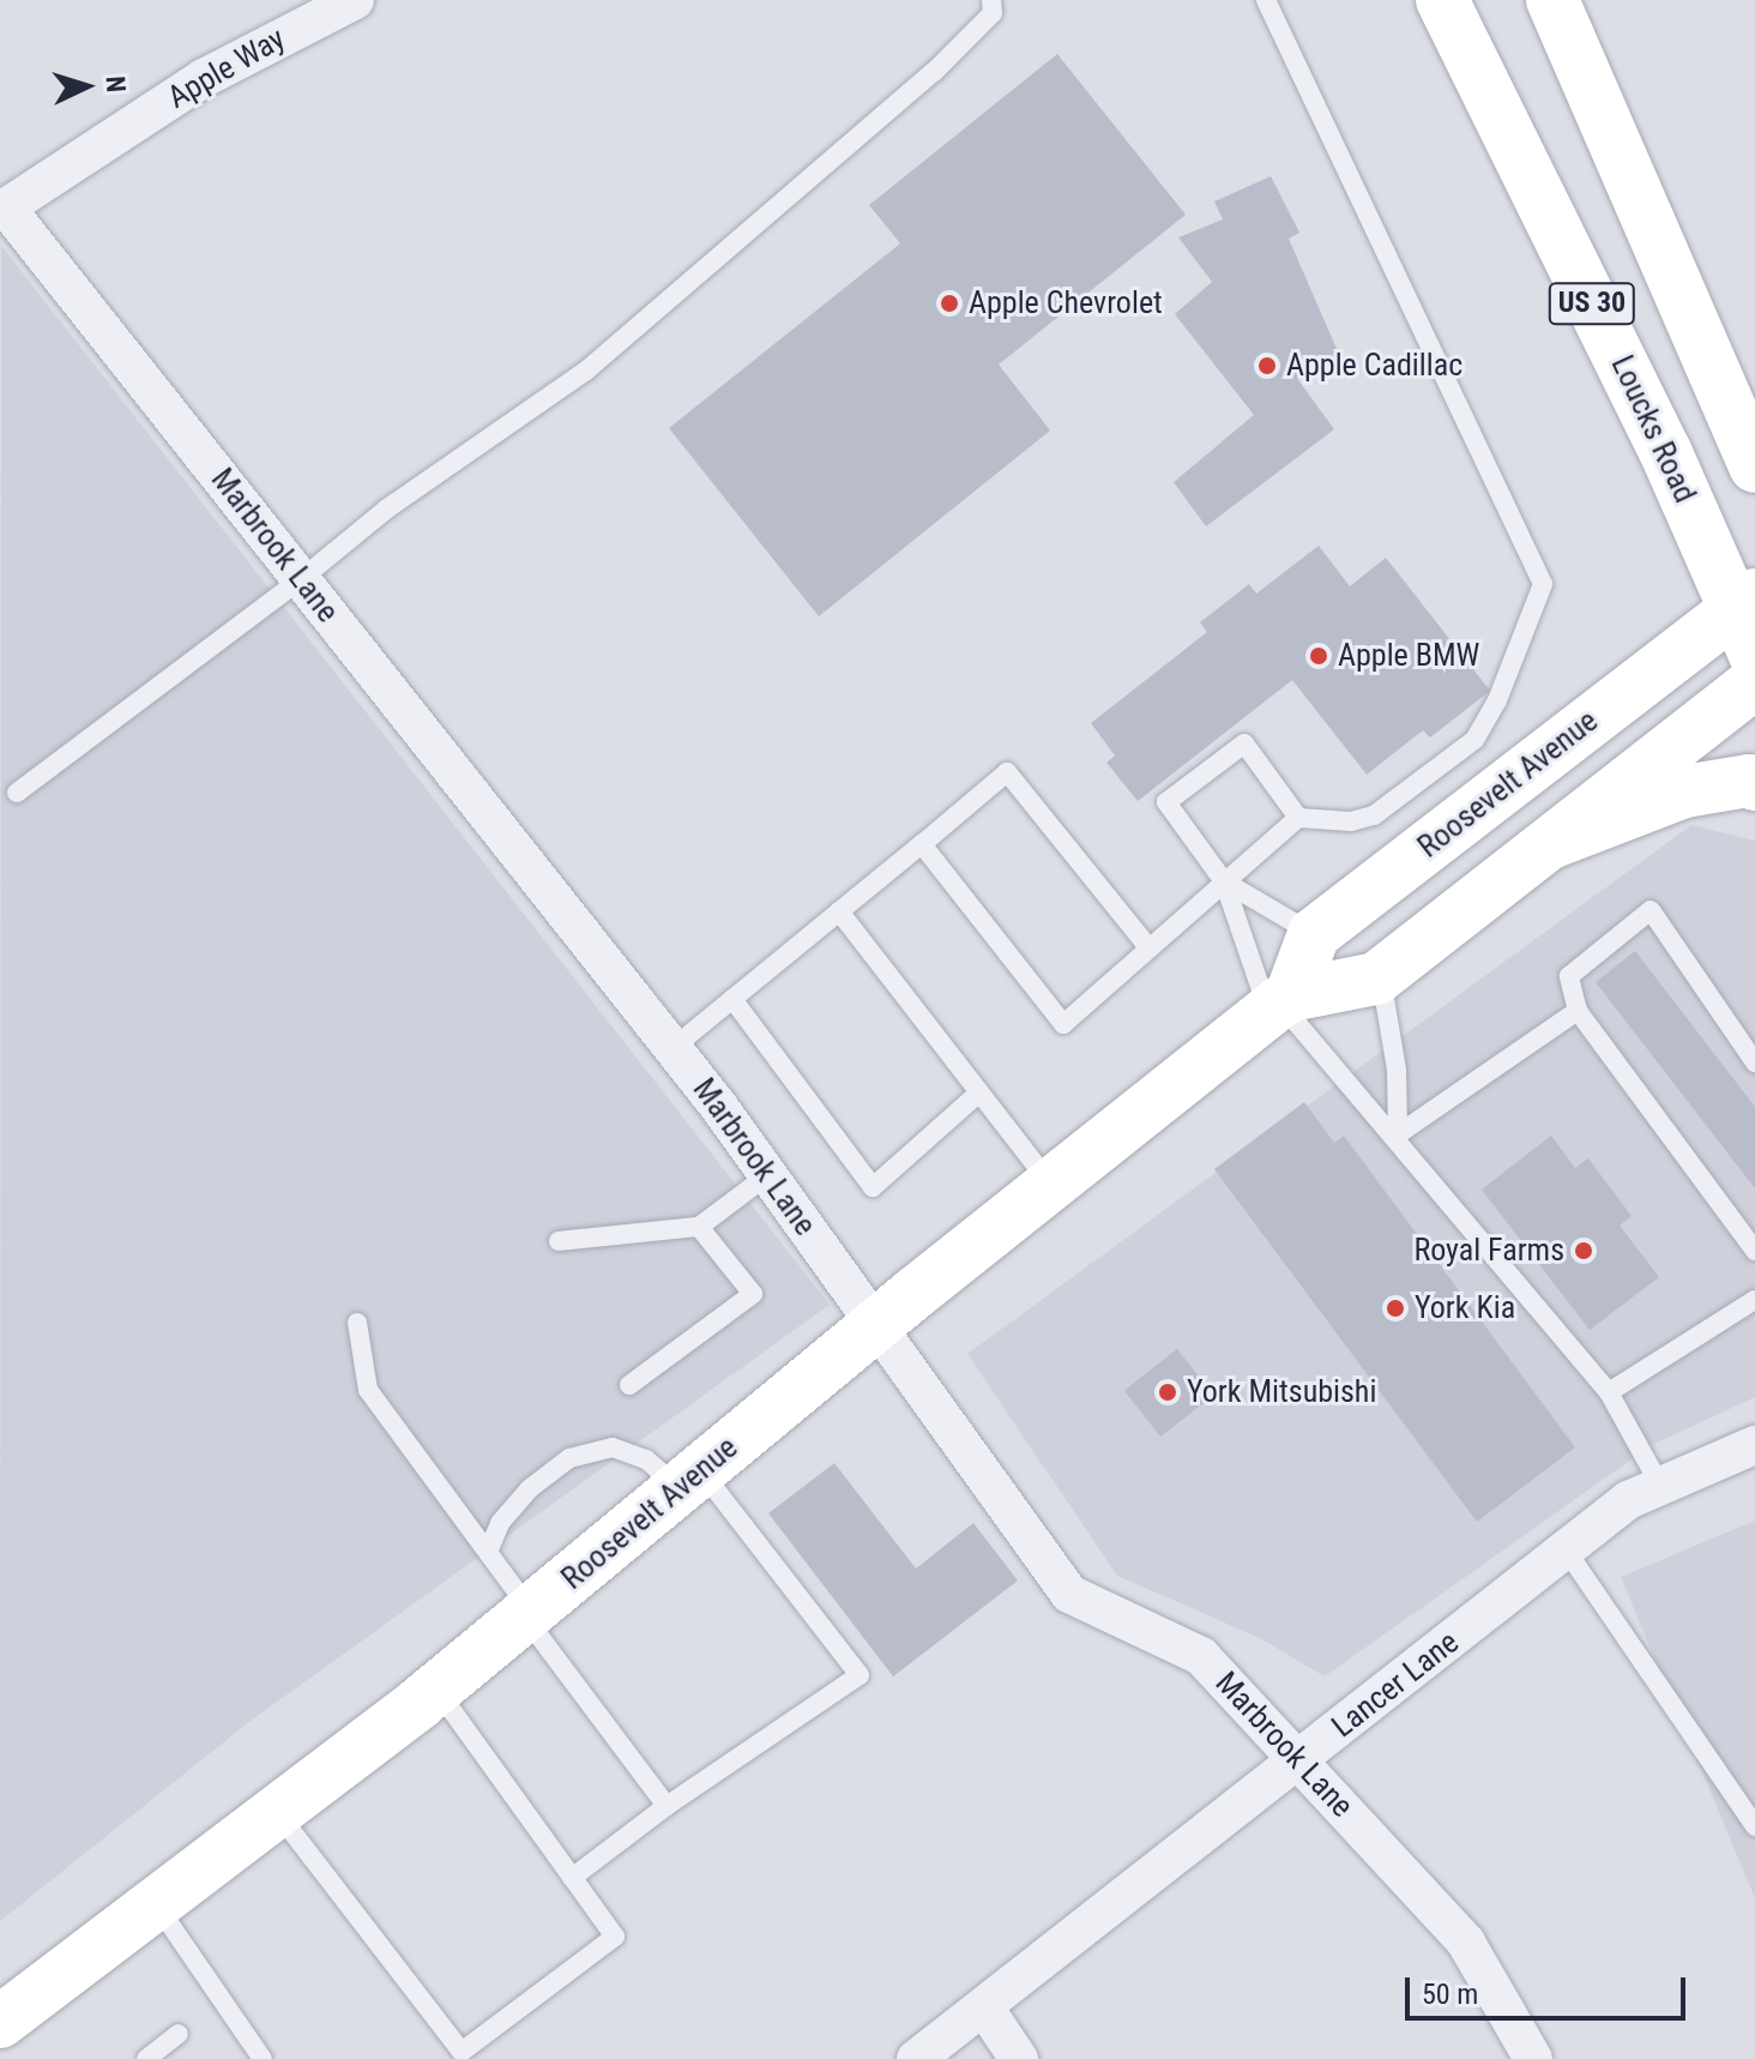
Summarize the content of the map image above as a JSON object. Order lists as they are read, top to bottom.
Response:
{
  "streets": {
    "main road": ["US 30", "Loucks Road", "Roosevelt Avenue"],
    "street": ["Apple Way", "Marbrook Lane", "Lancer Lane"]
  },
  "crossings": [
    ["Apple Way", "Marbrook Lane"],
    ["Loucks Road", "Roosevelt Avenue"],
    ["Marbrook Lane", "Roosevelt Avenue"],
    ["Marbrook Lane", "Lancer Lane"]
  ],
  "places": [
    "Apple Chevrolet",
    "Apple Cadillac",
    "Apple BMW",
    "Royal Farms",
    "York Kia",
    "York Mitsubishi"
  ],
  "scale_bar": "50 m",
  "north": "right"
}
